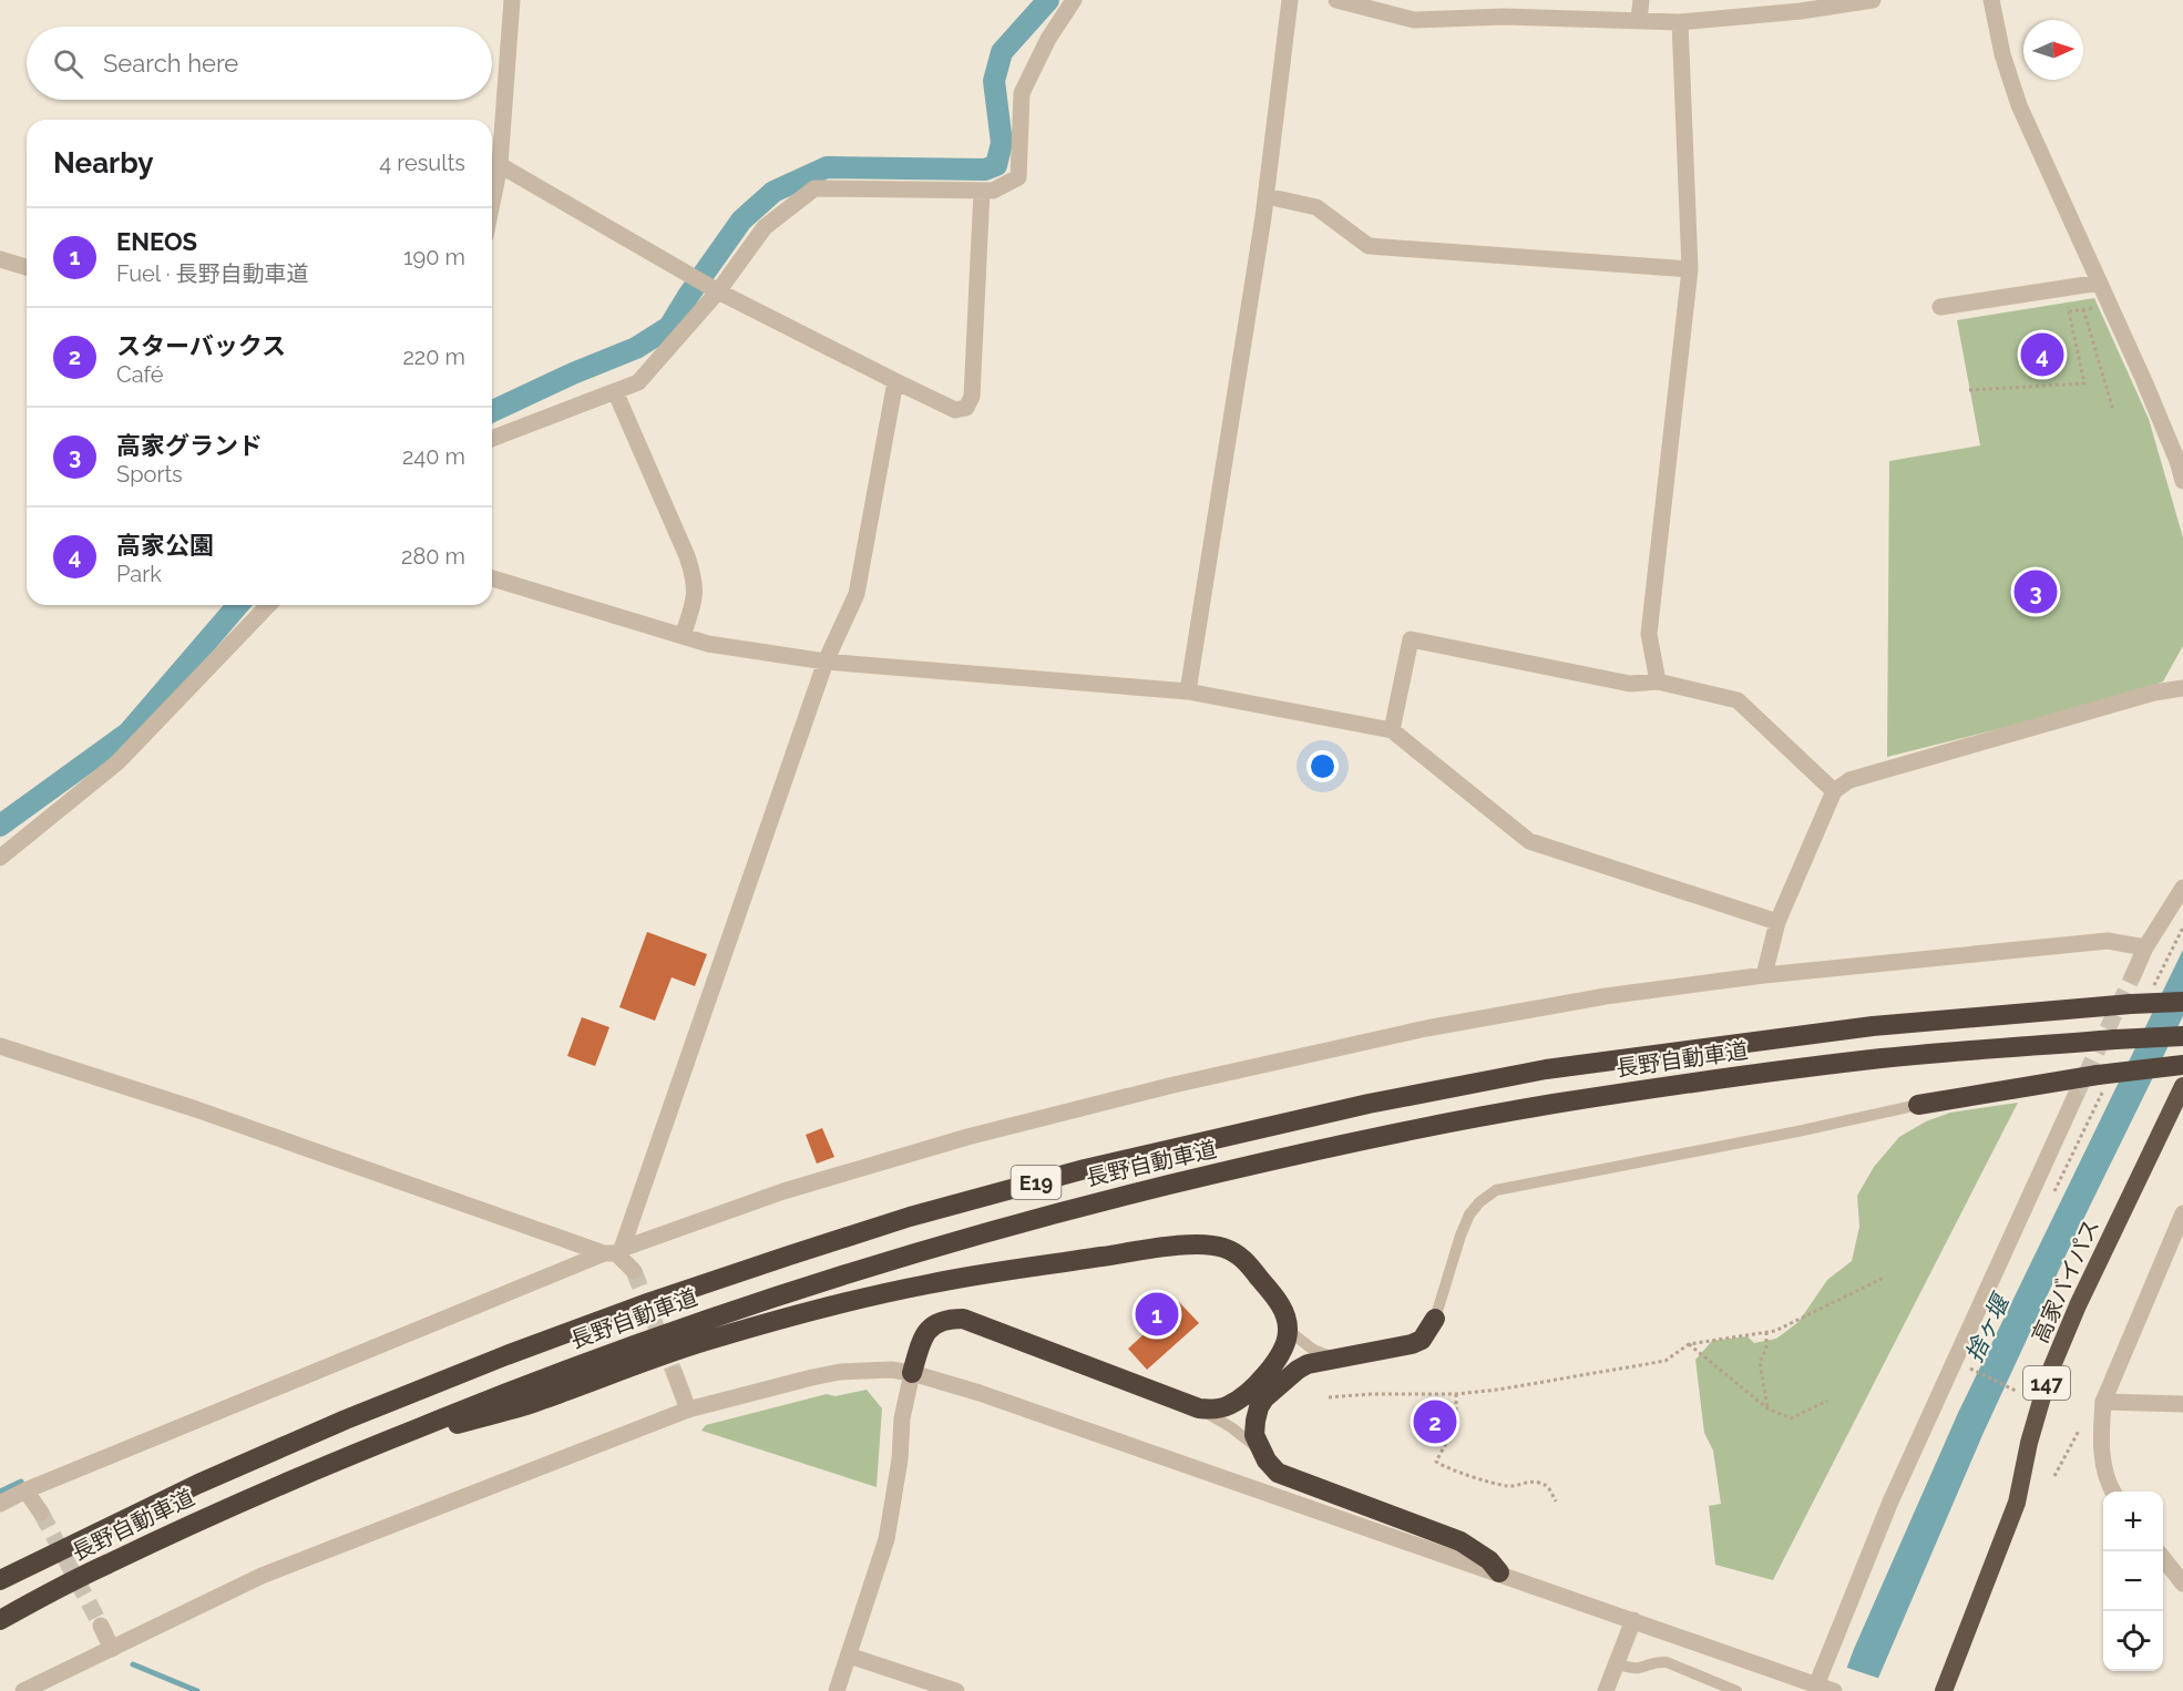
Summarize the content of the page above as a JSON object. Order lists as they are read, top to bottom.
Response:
{
  "streets": {
    "highway": [
      "長野自動車道",
      "E19",
      "高家バイパス",
      "147"
    ]
  },
  "water": ["捨ヶ堰"],
  "north": "right",
  "page": {
    "search": "Search here",
    "heading": ["Nearby", "4 results"],
    "list": [
      {
        "mark": "1",
        "name": "ENEOS",
        "note": "Fuel · 長野自動車道",
        "value": "190 m"
      },
      {
        "mark": "2",
        "name": "スターバックス",
        "note": "Café",
        "value": "220 m"
      },
      {
        "mark": "3",
        "name": "高家グランド",
        "note": "Sports",
        "value": "240 m"
      },
      {
        "mark": "4",
        "name": "高家公園",
        "note": "Park",
        "value": "280 m"
      }
    ],
    "pins": [
      "4",
      "3",
      "1",
      "2"
    ],
    "map_buttons": ["+", "−"]
  }
}
